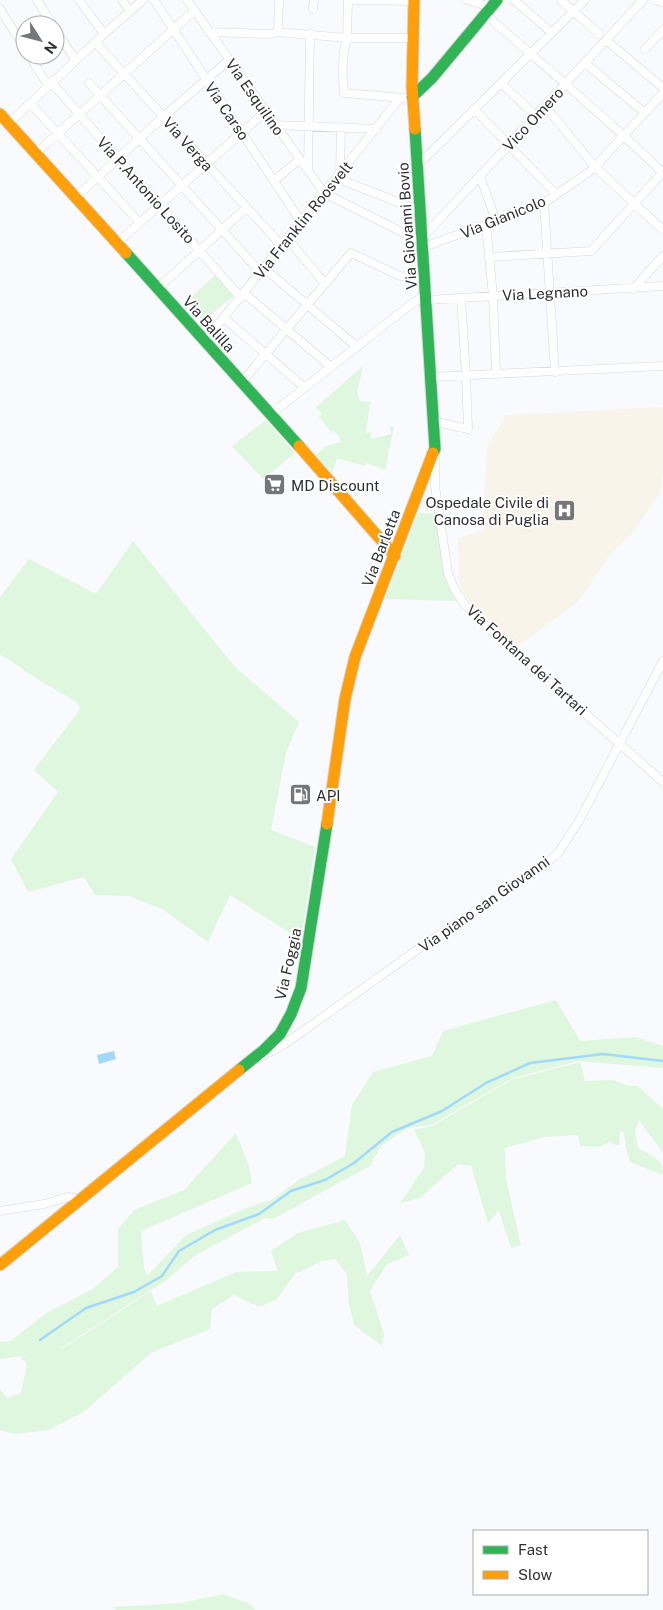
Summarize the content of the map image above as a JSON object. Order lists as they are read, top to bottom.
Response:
{
  "streets": {
    "main road": [
      "Via Giovanni Bovio",
      "Via Balilla",
      "Via Barletta",
      "Via Foggia"
    ],
    "street": [
      "Via Esquilino",
      "Via Carso",
      "Vico Omero",
      "Via Verga",
      "Via P.Antonio Losito",
      "Via Gianicolo",
      "Via Franklin Roosvelt",
      "Via Legnano",
      "Via Fontana dei Tartari",
      "Via piano san Giovanni"
    ]
  },
  "crossings": [
    ["Via Esquilino", "Via Franklin Roosvelt"],
    ["Via Carso", "Via Franklin Roosvelt"],
    ["Vico Omero", "Via Gianicolo"],
    ["Vico Omero", "Via Giovanni Bovio"],
    ["Via Verga", "Via Franklin Roosvelt"],
    ["Via P.Antonio Losito", "Via Franklin Roosvelt"],
    ["Via Gianicolo", "Via Giovanni Bovio"],
    ["Via Franklin Roosvelt", "Via Balilla"],
    ["Via Giovanni Bovio", "Via Legnano"],
    ["Via Giovanni Bovio", "Via Barletta"],
    ["Via Giovanni Bovio", "Via Fontana dei Tartari"],
    ["Via Balilla", "Via Barletta"],
    ["Via Barletta", "Via Fontana dei Tartari"],
    ["Via Barletta", "Via Foggia"],
    ["Via Fontana dei Tartari", "Via piano san Giovanni"],
    ["Via piano san Giovanni", "Via Foggia"]
  ],
  "places": {
    "supermarket": ["MD Discount"],
    "hospital": ["Ospedale Civile di Canosa di Puglia"],
    "fuel station": ["API"]
  },
  "legend": ["Fast", "Slow"],
  "north": "bottom right"
}
